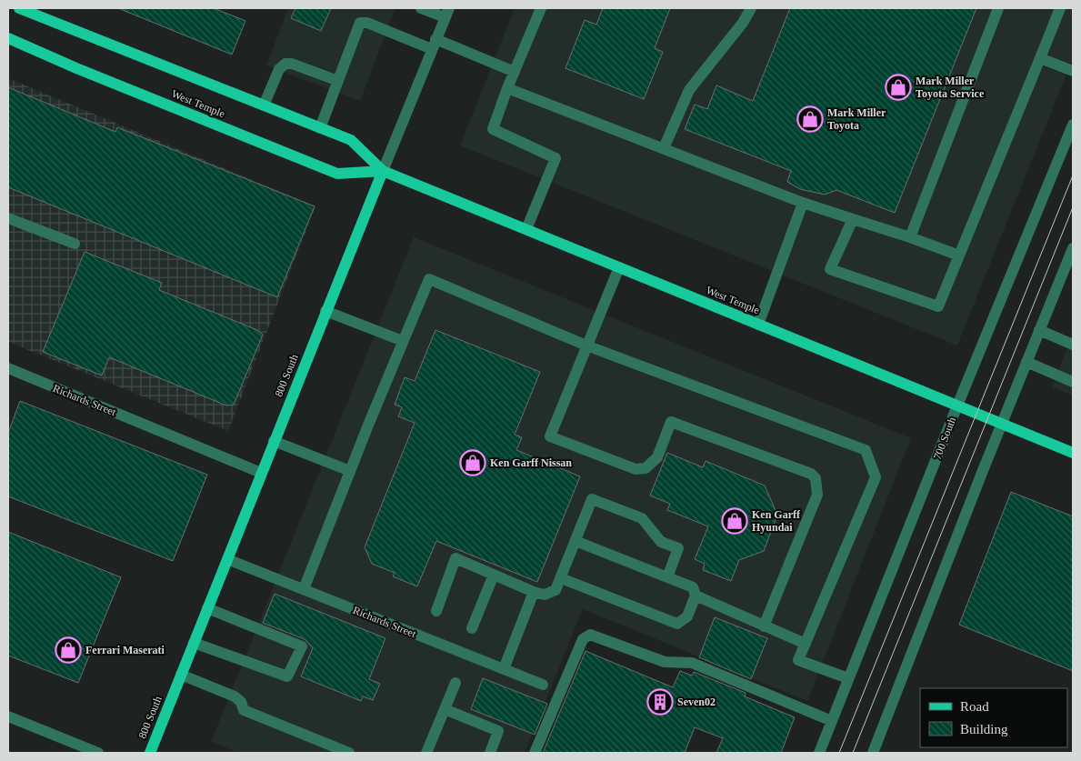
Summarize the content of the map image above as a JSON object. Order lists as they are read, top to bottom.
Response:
{
  "streets": {
    "main road": ["West Temple", "800 South"],
    "street": ["Richards Street", "700 South"]
  },
  "crossings": [
    ["West Temple", "800 South"],
    ["West Temple", "700 South"],
    ["800 South", "Richards Street"]
  ],
  "places": {
    "shop": [
      "Mark Miller Toyota Service",
      "Mark Miller Toyota",
      "Ken Garff Nissan",
      "Ken Garff Hyundai",
      "Ferrari Maserati"
    ],
    "building": ["Seven02"]
  },
  "legend": ["Road", "Building"]
}
